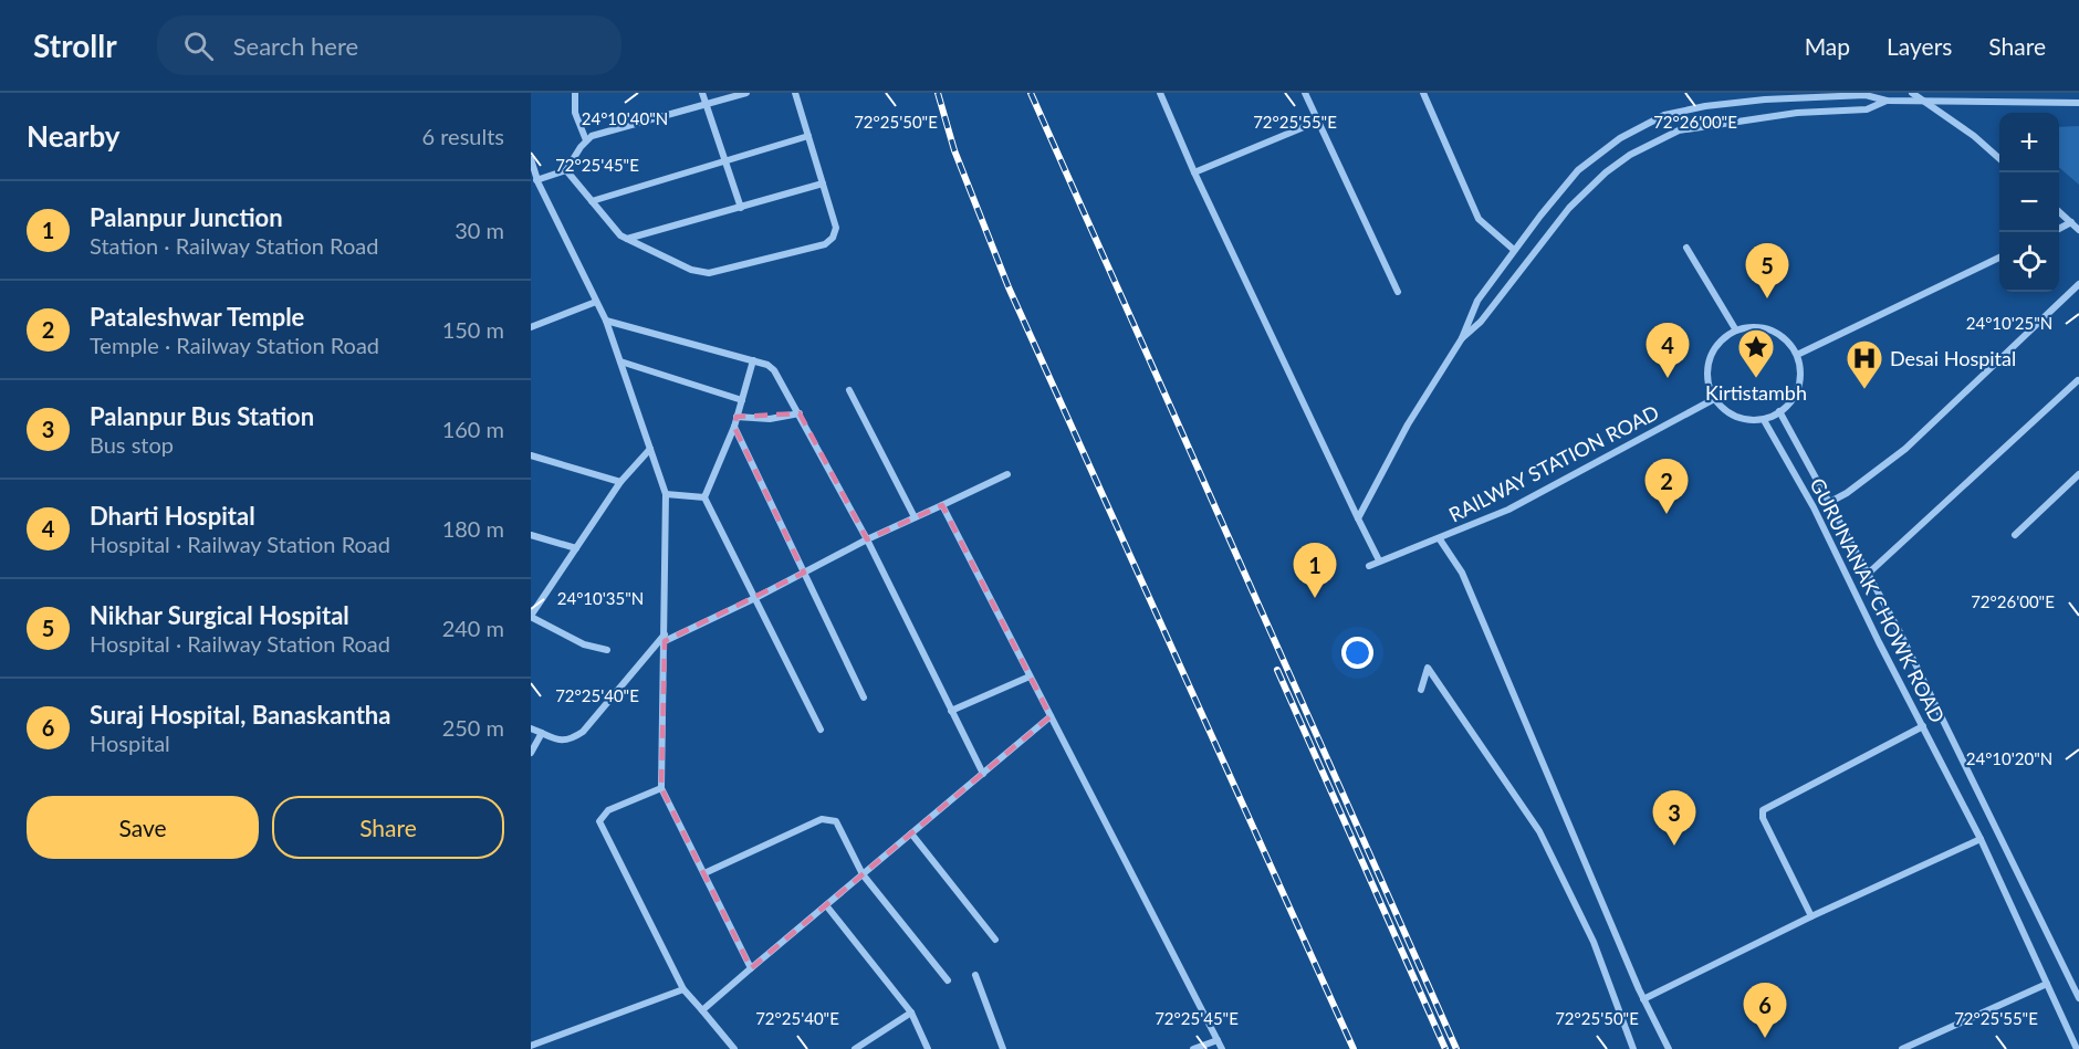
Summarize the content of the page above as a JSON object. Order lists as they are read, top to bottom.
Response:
{
  "streets": {
    "street": ["RAILWAY STATION ROAD", "GURUNANAK CHOWK ROAD"]
  },
  "crossings": [
    ["RAILWAY STATION ROAD", "GURUNANAK CHOWK ROAD"]
  ],
  "places": {
    "place": ["Kirtistambh"],
    "hospital": ["Desai Hospital"]
  },
  "page": {
    "header": "Strollr",
    "search": "Search here",
    "nav": ["Map", "Layers", "Share"],
    "heading": ["Nearby", "6 results"],
    "map_buttons": ["+", "−"],
    "list": [
      {
        "mark": "1",
        "name": "Palanpur Junction",
        "note": "Station · Railway Station Road",
        "value": "30 m"
      },
      {
        "mark": "2",
        "name": "Pataleshwar Temple",
        "note": "Temple · Railway Station Road",
        "value": "150 m"
      },
      {
        "mark": "3",
        "name": "Palanpur Bus Station",
        "note": "Bus stop",
        "value": "160 m"
      },
      {
        "mark": "4",
        "name": "Dharti Hospital",
        "note": "Hospital · Railway Station Road",
        "value": "180 m"
      },
      {
        "mark": "5",
        "name": "Nikhar Surgical Hospital",
        "note": "Hospital · Railway Station Road",
        "value": "240 m"
      },
      {
        "mark": "6",
        "name": "Suraj Hospital, Banaskantha",
        "note": "Hospital",
        "value": "250 m"
      }
    ],
    "pins": [
      "5",
      "4",
      "2",
      "1",
      "3",
      "6"
    ],
    "buttons": ["Save", "Share"]
  },
  "coordinates": [
    "24°10'40\"N",
    "72°25'50\"E",
    "72°25'55\"E",
    "72°26'00\"E",
    "72°25'45\"E",
    "24°10'25\"N",
    "24°10'35\"N",
    "72°25'40\"E",
    "24°10'20\"N"
  ]
}
